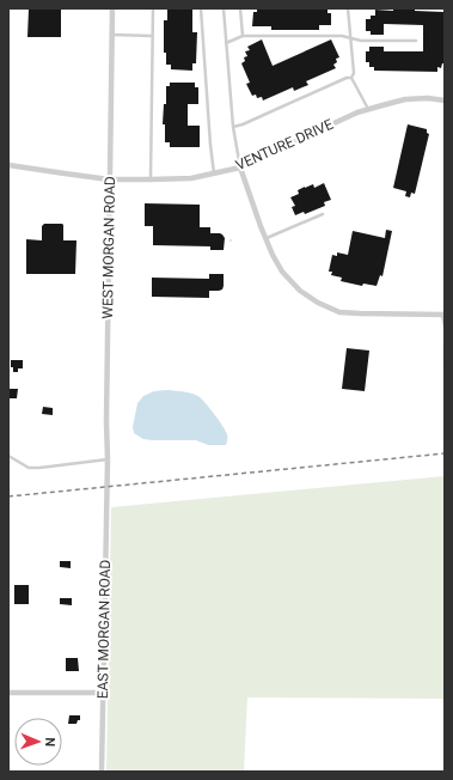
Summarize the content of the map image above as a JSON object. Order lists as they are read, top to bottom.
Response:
{
  "streets": {
    "street": ["VENTURE DRIVE", "WEST MORGAN ROAD", "EAST MORGAN ROAD"]
  },
  "crossings": [
    ["VENTURE DRIVE", "WEST MORGAN ROAD"],
    ["WEST MORGAN ROAD", "EAST MORGAN ROAD"]
  ],
  "north": "right"
}
